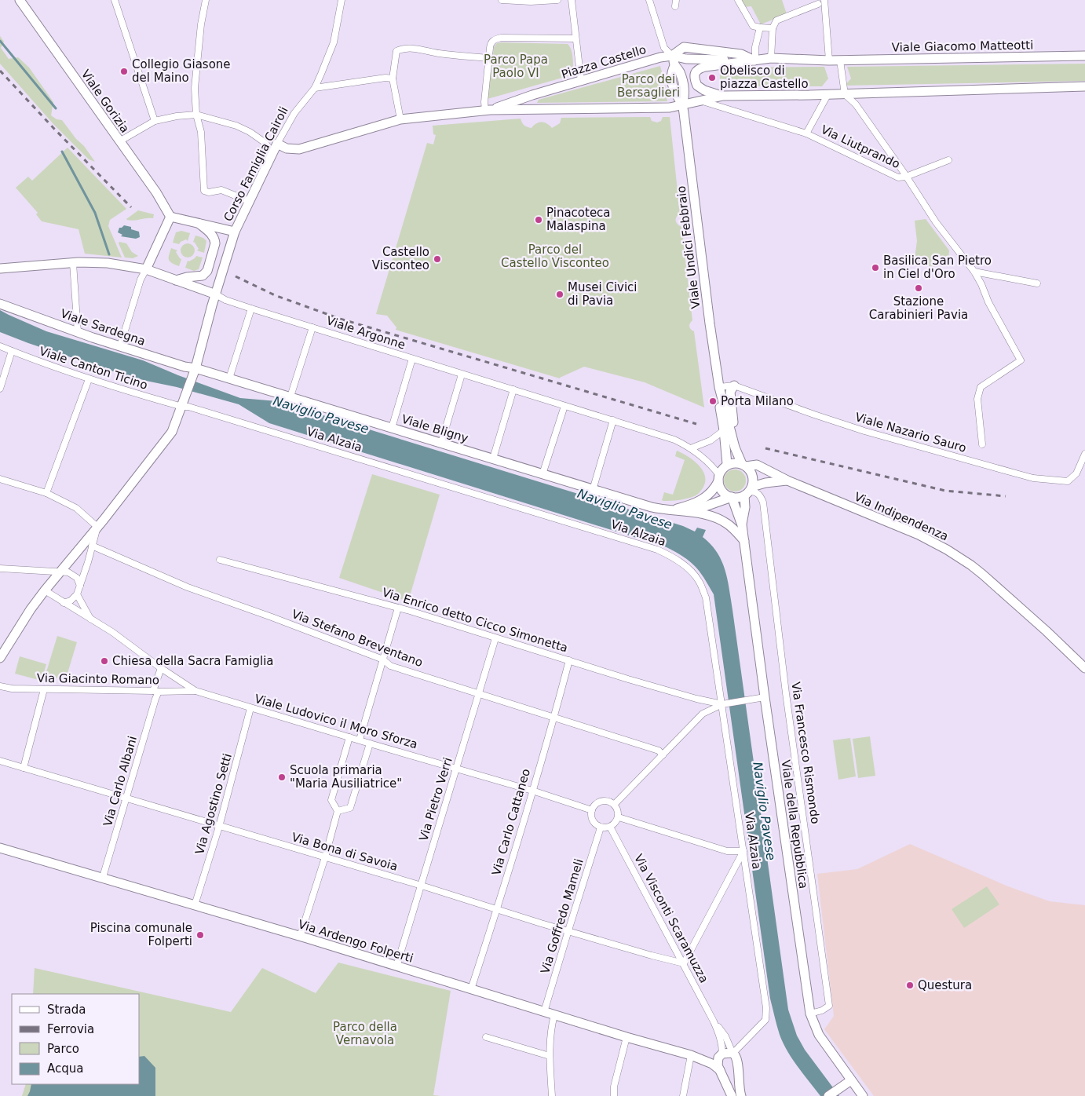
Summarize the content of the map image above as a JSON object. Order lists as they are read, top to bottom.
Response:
{
  "streets": {
    "street": [
      "Viale Giacomo Matteotti",
      "Piazza Castello",
      "Viale Gorizia",
      "Via Liutprando",
      "Corso Famiglia Cairoli",
      "Viale Undici Febbraio",
      "Viale Sardegna",
      "Viale Argonne",
      "Viale Canton Ticino",
      "Viale Bligny",
      "Viale Nazario Sauro",
      "Via Alzaia",
      "Via Indipendenza",
      "Via Enrico detto Cicco Simonetta",
      "Via Stefano Breventano",
      "Via Giacinto Romano",
      "Viale Ludovico il Moro Sforza",
      "Via Francesco Rismondo",
      "Via Carlo Albani",
      "Via Pietro Verri",
      "Via Agostino Setti",
      "Via Carlo Cattaneo",
      "Viale della Repubblica",
      "Via Bona di Savoia",
      "Via Goffredo Mameli",
      "Via Visconti Scaramuzza",
      "Via Ardengo Folperti"
    ]
  },
  "crossings": [
    ["Viale Giacomo Matteotti", "Piazza Castello"],
    ["Viale Giacomo Matteotti", "Viale Undici Febbraio"],
    ["Piazza Castello", "Corso Famiglia Cairoli"],
    ["Piazza Castello", "Viale Undici Febbraio"],
    ["Corso Famiglia Cairoli", "Viale Sardegna"],
    ["Corso Famiglia Cairoli", "Viale Argonne"],
    ["Corso Famiglia Cairoli", "Viale Canton Ticino"],
    ["Corso Famiglia Cairoli", "Viale Bligny"],
    ["Corso Famiglia Cairoli", "Via Alzaia"],
    ["Corso Famiglia Cairoli", "Viale Ludovico il Moro Sforza"],
    ["Viale Undici Febbraio", "Viale Argonne"],
    ["Viale Undici Febbraio", "Viale Bligny"],
    ["Viale Undici Febbraio", "Viale Nazario Sauro"],
    ["Viale Undici Febbraio", "Via Indipendenza"],
    ["Viale Undici Febbraio", "Via Francesco Rismondo"],
    ["Viale Sardegna", "Viale Bligny"],
    ["Viale Argonne", "Viale Bligny"],
    ["Viale Argonne", "Via Indipendenza"],
    ["Viale Argonne", "Via Francesco Rismondo"],
    ["Viale Canton Ticino", "Via Alzaia"],
    ["Viale Bligny", "Via Indipendenza"],
    ["Viale Bligny", "Via Francesco Rismondo"],
    ["Viale Bligny", "Viale della Repubblica"],
    ["Via Alzaia", "Via Enrico detto Cicco Simonetta"],
    ["Via Alzaia", "Via Visconti Scaramuzza"],
    ["Via Alzaia", "Via Ardengo Folperti"],
    ["Via Indipendenza", "Via Francesco Rismondo"],
    ["Via Enrico detto Cicco Simonetta", "Via Pietro Verri"],
    ["Via Enrico detto Cicco Simonetta", "Via Carlo Cattaneo"],
    ["Via Stefano Breventano", "Via Pietro Verri"],
    ["Via Stefano Breventano", "Via Carlo Cattaneo"],
    ["Via Giacinto Romano", "Viale Ludovico il Moro Sforza"],
    ["Via Giacinto Romano", "Via Carlo Albani"],
    ["Viale Ludovico il Moro Sforza", "Via Carlo Albani"],
    ["Viale Ludovico il Moro Sforza", "Via Pietro Verri"],
    ["Viale Ludovico il Moro Sforza", "Via Agostino Setti"],
    ["Viale Ludovico il Moro Sforza", "Via Carlo Cattaneo"],
    ["Viale Ludovico il Moro Sforza", "Via Goffredo Mameli"],
    ["Viale Ludovico il Moro Sforza", "Via Visconti Scaramuzza"],
    ["Via Francesco Rismondo", "Viale della Repubblica"],
    ["Via Carlo Albani", "Via Bona di Savoia"],
    ["Via Carlo Albani", "Via Ardengo Folperti"],
    ["Via Pietro Verri", "Via Bona di Savoia"],
    ["Via Pietro Verri", "Via Ardengo Folperti"],
    ["Via Agostino Setti", "Via Bona di Savoia"],
    ["Via Agostino Setti", "Via Ardengo Folperti"],
    ["Via Carlo Cattaneo", "Via Bona di Savoia"],
    ["Via Carlo Cattaneo", "Via Ardengo Folperti"],
    ["Via Bona di Savoia", "Via Goffredo Mameli"],
    ["Via Bona di Savoia", "Via Visconti Scaramuzza"],
    ["Via Goffredo Mameli", "Via Visconti Scaramuzza"],
    ["Via Goffredo Mameli", "Via Ardengo Folperti"],
    ["Via Visconti Scaramuzza", "Via Ardengo Folperti"]
  ],
  "water": ["Naviglio Pavese"],
  "parks": [
    "Parco Papa Paolo VI",
    "Parco dei Bersaglieri",
    "Parco del Castello Visconteo",
    "Parco della Vernavola"
  ],
  "places": [
    "Collegio Giasone del Maino",
    "Obelisco di piazza Castello",
    "Pinacoteca Malaspina",
    "Castello Visconteo",
    "Basilica San Pietro in Ciel d'Oro",
    "Stazione Carabinieri Pavia",
    "Musei Civici di Pavia",
    "Porta Milano",
    "Chiesa della Sacra Famiglia",
    "Scuola primaria \"Maria Ausiliatrice\"",
    "Piscina comunale Folperti",
    "Questura"
  ],
  "legend": [
    "Strada",
    "Ferrovia",
    "Parco",
    "Acqua"
  ]
}
